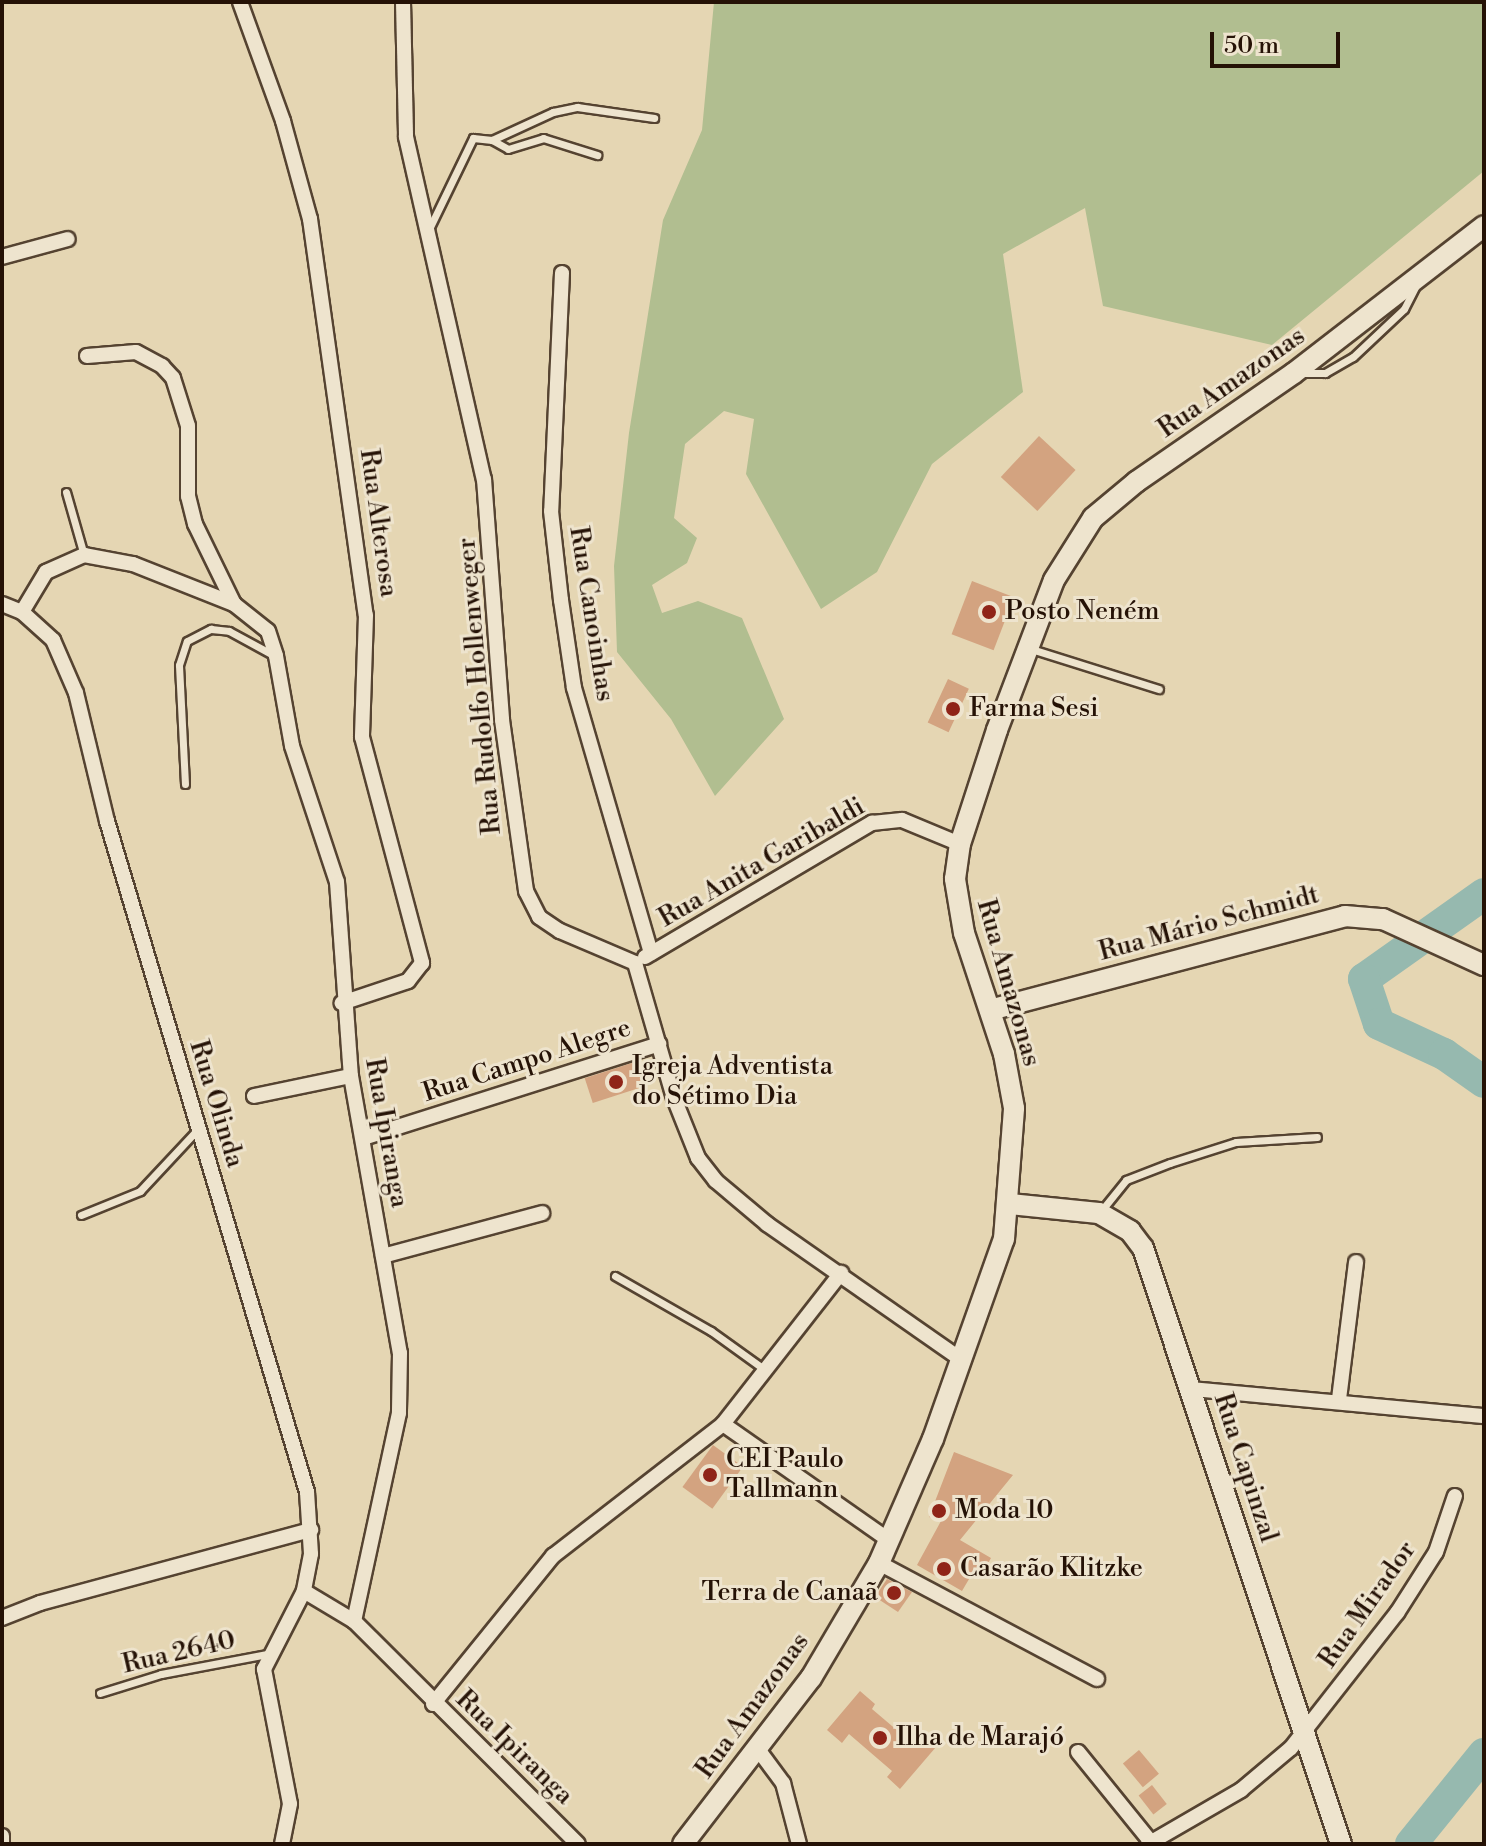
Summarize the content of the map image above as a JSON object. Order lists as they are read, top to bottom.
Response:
{
  "streets": {
    "main road": ["Rua Amazonas", "Rua Mário Schmidt", "Rua Capinzal"],
    "street": [
      "Rua Alterosa",
      "Rua Canoinhas",
      "Rua Rudolfo Hollenweger",
      "Rua Anita Garibaldi",
      "Rua Campo Alegre",
      "Rua Olinda",
      "Rua Ipiranga",
      "Rua Mirador"
    ],
    "lane": ["Rua 2640"]
  },
  "crossings": [
    ["Rua Amazonas", "Rua Anita Garibaldi"],
    ["Rua Amazonas", "Rua Mário Schmidt"],
    ["Rua Amazonas", "Rua Capinzal"],
    ["Rua Alterosa", "Rua Ipiranga"],
    ["Rua Canoinhas", "Rua Anita Garibaldi"],
    ["Rua Rudolfo Hollenweger", "Rua Anita Garibaldi"],
    ["Rua Campo Alegre", "Rua Ipiranga"],
    ["Rua Capinzal", "Rua Mirador"]
  ],
  "places": [
    "Posto Neném",
    "Farma Sesi",
    "Igreja Adventista do Sétimo Dia",
    "CEI Paulo Tallmann",
    "Moda 10",
    "Casarão Klitzke",
    "Terra de Canaã",
    "Ilha de Marajó"
  ],
  "scale_bar": "50 m"
}
